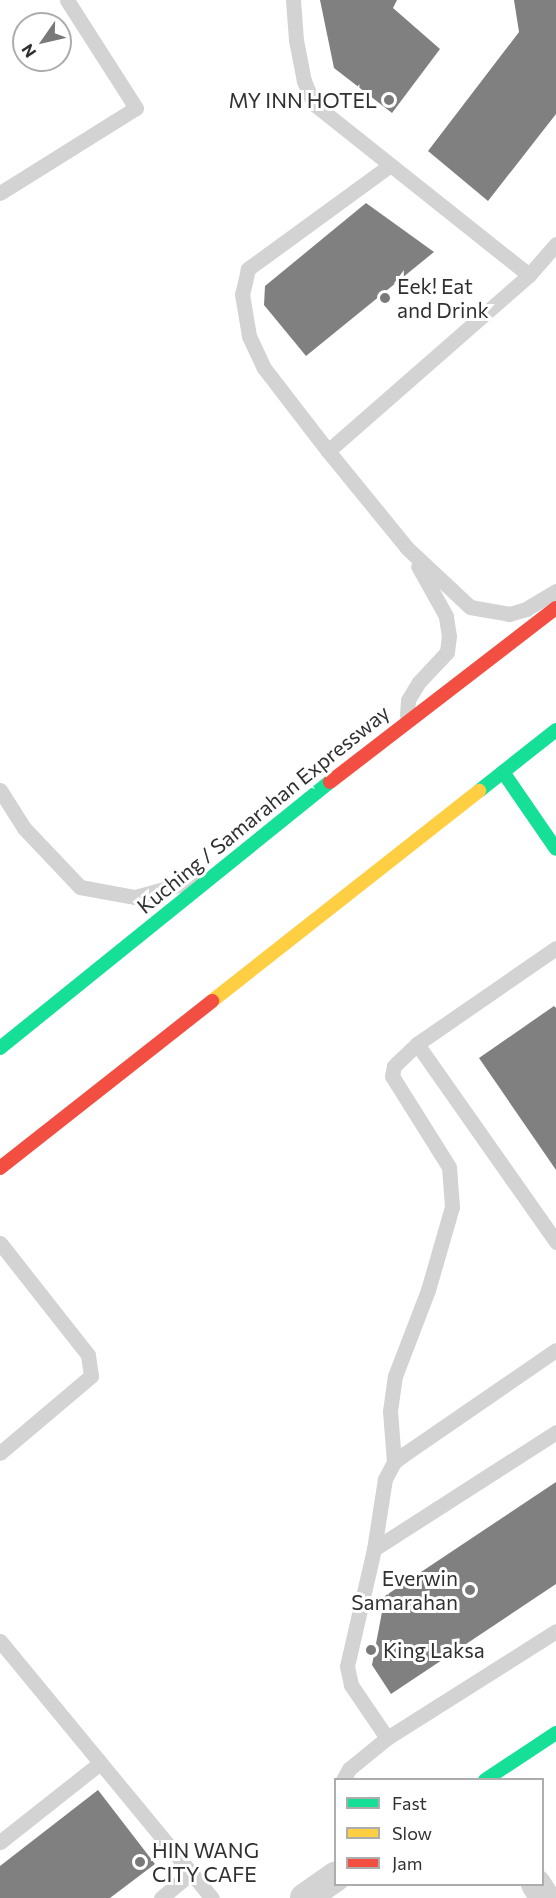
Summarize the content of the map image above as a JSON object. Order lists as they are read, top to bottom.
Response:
{
  "streets": {
    "main road": ["Kuching / Samarahan Expressway"]
  },
  "places": [
    "MY INN HOTEL",
    "Eek! Eat and Drink",
    "Everwin Samarahan",
    "King Laksa",
    "HIN WANG CITY CAFE"
  ],
  "legend": ["Fast", "Slow", "Jam"],
  "north": "bottom left"
}
